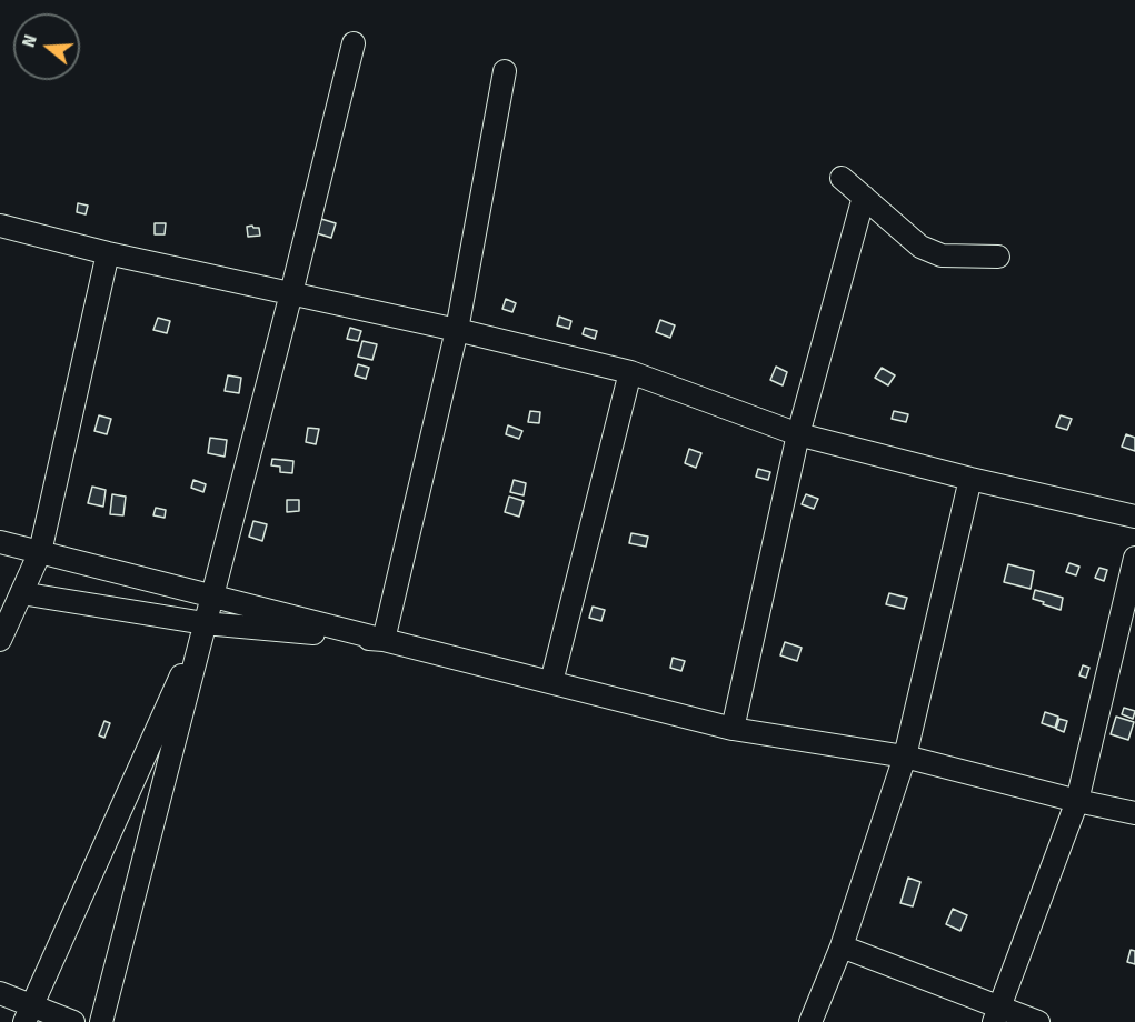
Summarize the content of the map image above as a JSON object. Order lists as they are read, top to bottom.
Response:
{
  "north": "left"
}
